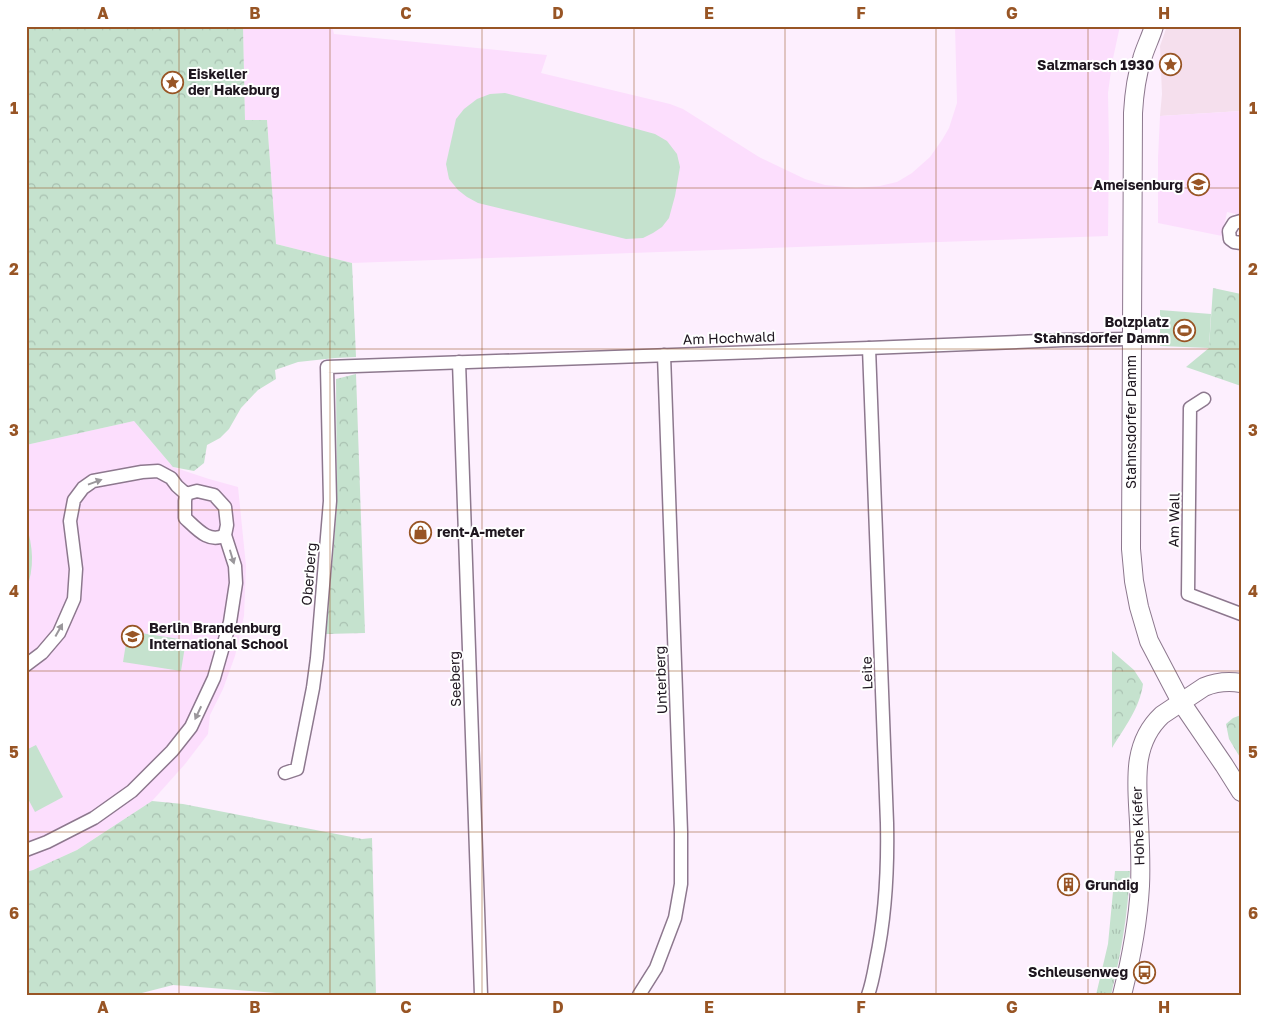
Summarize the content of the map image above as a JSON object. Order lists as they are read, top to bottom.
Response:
{
  "streets": {
    "street": [
      "Am Hochwald",
      "Stahnsdorfer Damm",
      "Am Wall",
      "Oberberg",
      "Leite",
      "Seeberg",
      "Unterberg",
      "Hohe Kiefer"
    ]
  },
  "crossings": [
    ["Am Hochwald", "Stahnsdorfer Damm"],
    ["Am Hochwald", "Oberberg"],
    ["Am Hochwald", "Leite"],
    ["Am Hochwald", "Seeberg"],
    ["Am Hochwald", "Unterberg"],
    ["Stahnsdorfer Damm", "Hohe Kiefer"]
  ],
  "places": {
    "place": ["Salzmarsch 1930", "Eiskeller der Hakeburg"],
    "school or university": ["Ameisenburg", "Berlin Brandenburg International School"],
    "sports": ["Bolzplatz Stahnsdorfer Damm"],
    "shop": ["rent-A-meter"],
    "building": ["Grundig"],
    "bus stop": ["Schleusenweg"]
  },
  "grid": {
    "columns": [
      "A",
      "B",
      "C",
      "D",
      "E",
      "F",
      "G",
      "H"
    ],
    "rows": [
      "1",
      "2",
      "3",
      "4",
      "5",
      "6"
    ]
  }
}
